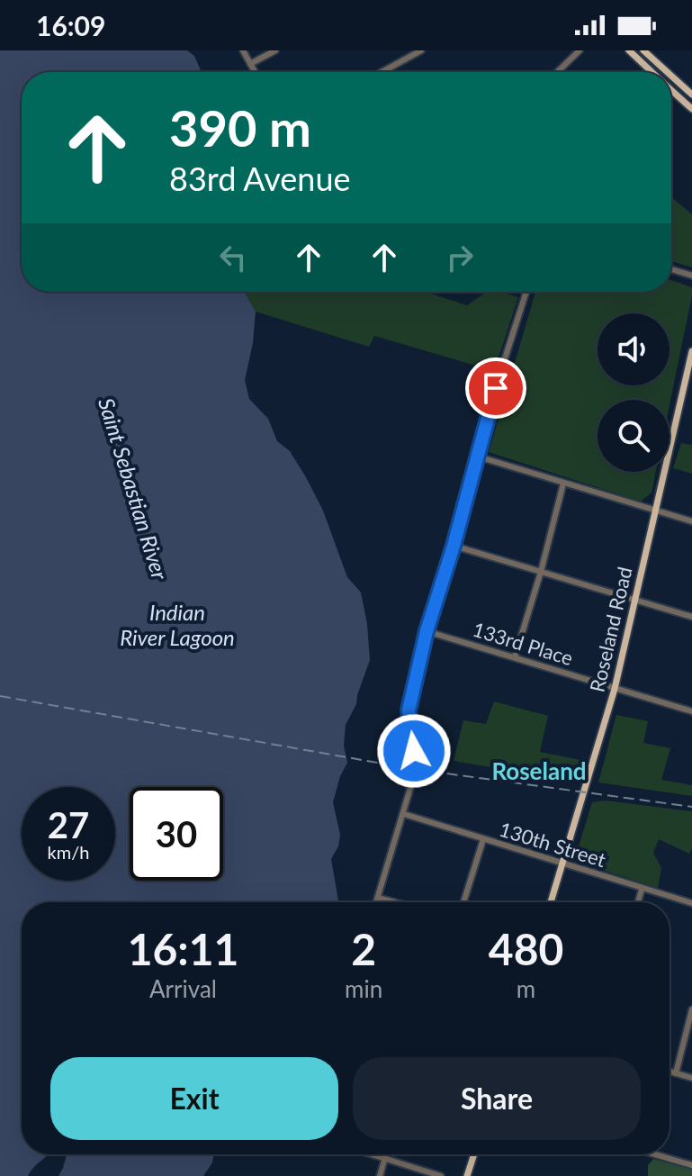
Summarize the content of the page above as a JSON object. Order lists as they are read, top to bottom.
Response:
{
  "streets": {
    "main road": ["Roseland Road"],
    "street": ["133rd Place", "130th Street"]
  },
  "crossings": [
    ["Roseland Road", "133rd Place"],
    ["Roseland Road", "130th Street"]
  ],
  "districts": ["Roseland"],
  "water": ["Saint Sebastian River", "Indian River Lagoon"],
  "page": {
    "status": "16:09",
    "turn": ["390 m", "83rd Avenue"],
    "speed": "27 km/h",
    "limit": "30",
    "eta": [
      "16:11",
      "Arrival",
      "2",
      "min",
      "480",
      "m"
    ],
    "buttons": ["Exit", "Share"]
  }
}
